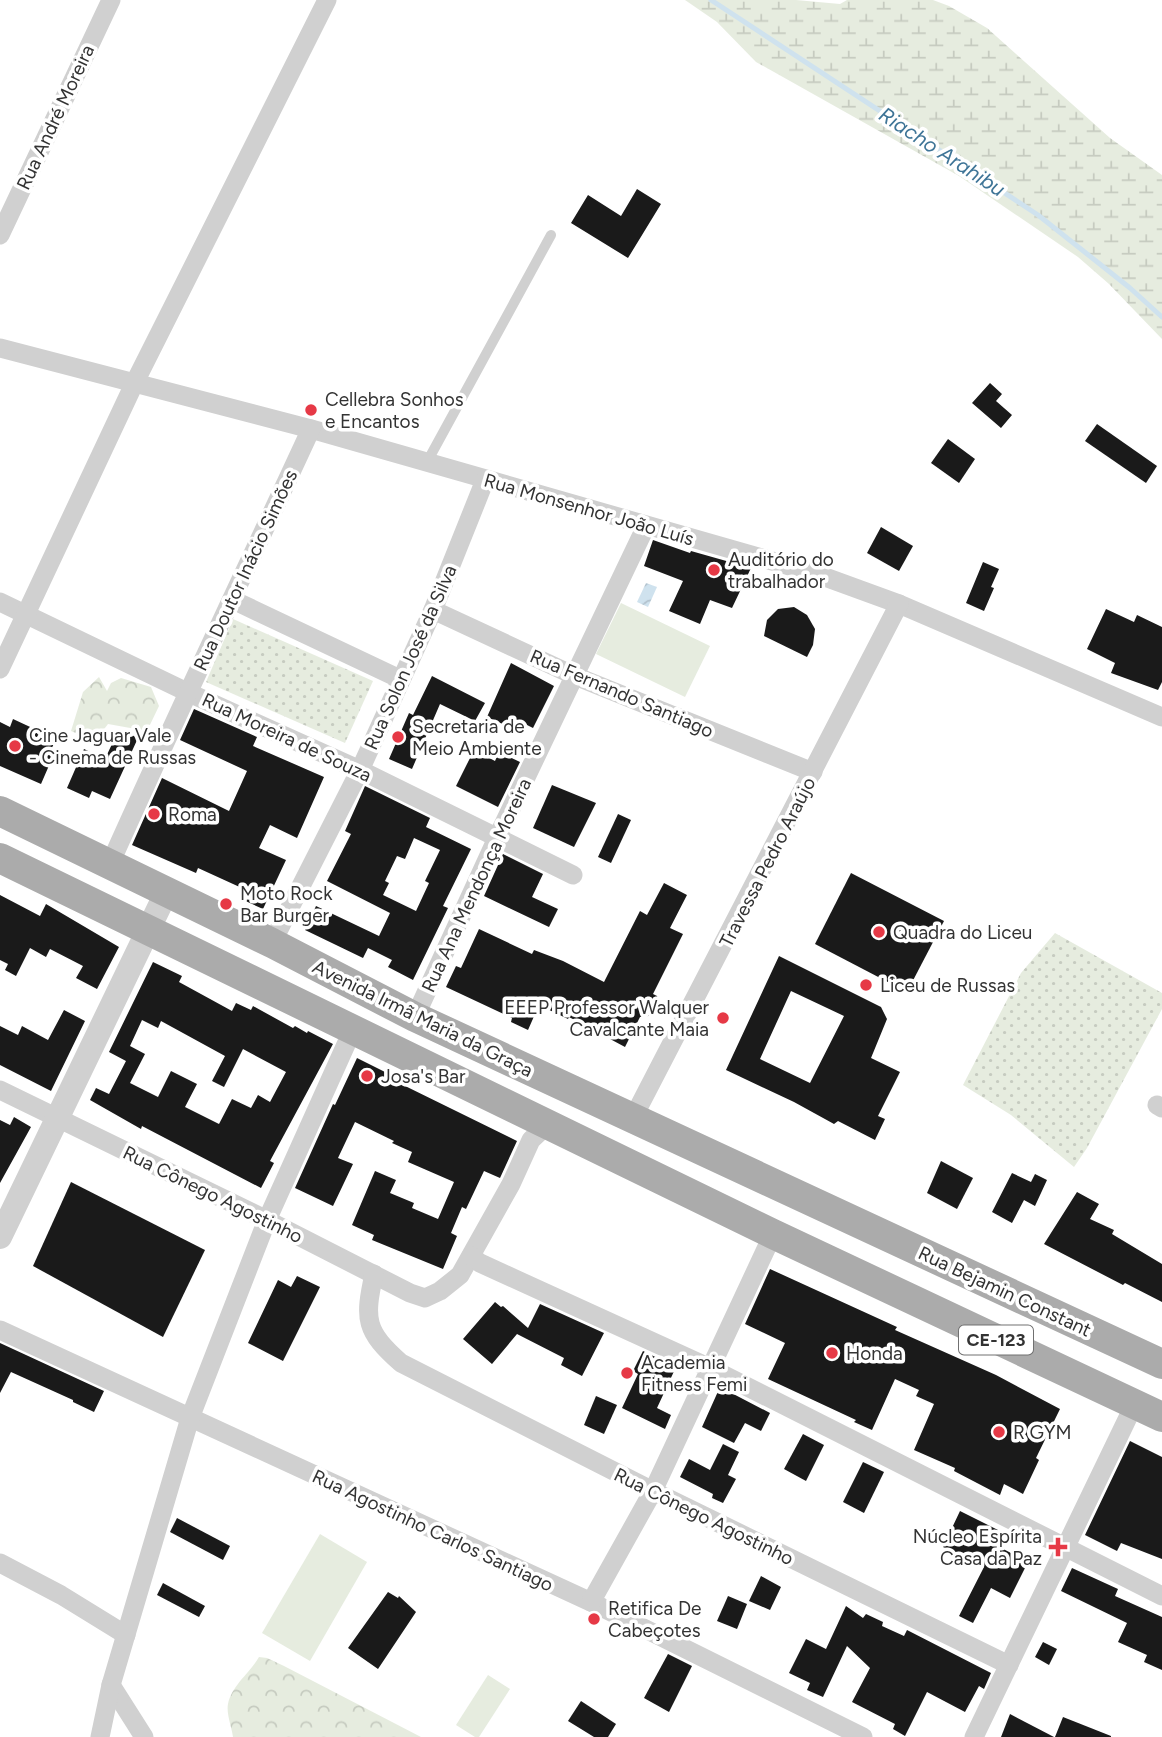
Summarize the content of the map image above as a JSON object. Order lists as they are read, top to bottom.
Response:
{
  "streets": {
    "main road": ["Avenida Irmã Maria da Graça", "Rua Bejamin Constant", "CE-123"],
    "street": [
      "Rua André Moreira",
      "Rua Monsenhor João Luís",
      "Rua Doutor Inácio Simões",
      "Rua Solon José da Silva",
      "Rua Fernando Santiago",
      "Rua Moreira de Souza",
      "Travessa Pedro Araújo",
      "Rua Ana Mendonça Moreira",
      "Rua Cônego Agostinho",
      "Rua Agostinho Carlos Santiago"
    ]
  },
  "crossings": [
    ["Rua Monsenhor João Luís", "Rua Doutor Inácio Simões"],
    ["Rua Monsenhor João Luís", "Rua Solon José da Silva"],
    ["Rua Monsenhor João Luís", "Travessa Pedro Araújo"],
    ["Rua Monsenhor João Luís", "Rua Ana Mendonça Moreira"],
    ["Rua Doutor Inácio Simões", "Rua Moreira de Souza"],
    ["Rua Doutor Inácio Simões", "Avenida Irmã Maria da Graça"],
    ["Rua Solon José da Silva", "Rua Fernando Santiago"],
    ["Rua Solon José da Silva", "Rua Moreira de Souza"],
    ["Rua Solon José da Silva", "Avenida Irmã Maria da Graça"],
    ["Rua Fernando Santiago", "Travessa Pedro Araújo"],
    ["Rua Fernando Santiago", "Rua Ana Mendonça Moreira"],
    ["Rua Moreira de Souza", "Rua Ana Mendonça Moreira"],
    ["Travessa Pedro Araújo", "Avenida Irmã Maria da Graça"],
    ["Rua Ana Mendonça Moreira", "Avenida Irmã Maria da Graça"],
    ["Avenida Irmã Maria da Graça", "Rua Bejamin Constant"]
  ],
  "water": ["Riacho Arahibu"],
  "places": {
    "other": [
      "Cellebra Sonhos e Encantos",
      "Auditório do trabalhador",
      "Secretaria de Meio Ambiente",
      "Cine Jaguar Vale - Cinema de Russas",
      "Roma",
      "Moto Rock Bar Burger",
      "Quadra do Liceu",
      "Liceu de Russas",
      "EEEP Professor Walquer Cavalcante Maia",
      "Josa's Bar",
      "Honda",
      "Academia Fitness Femi",
      "R GYM",
      "Retifica De Cabeçotes"
    ],
    "health": ["Núcleo Espírita Casa da Paz"]
  }
}
